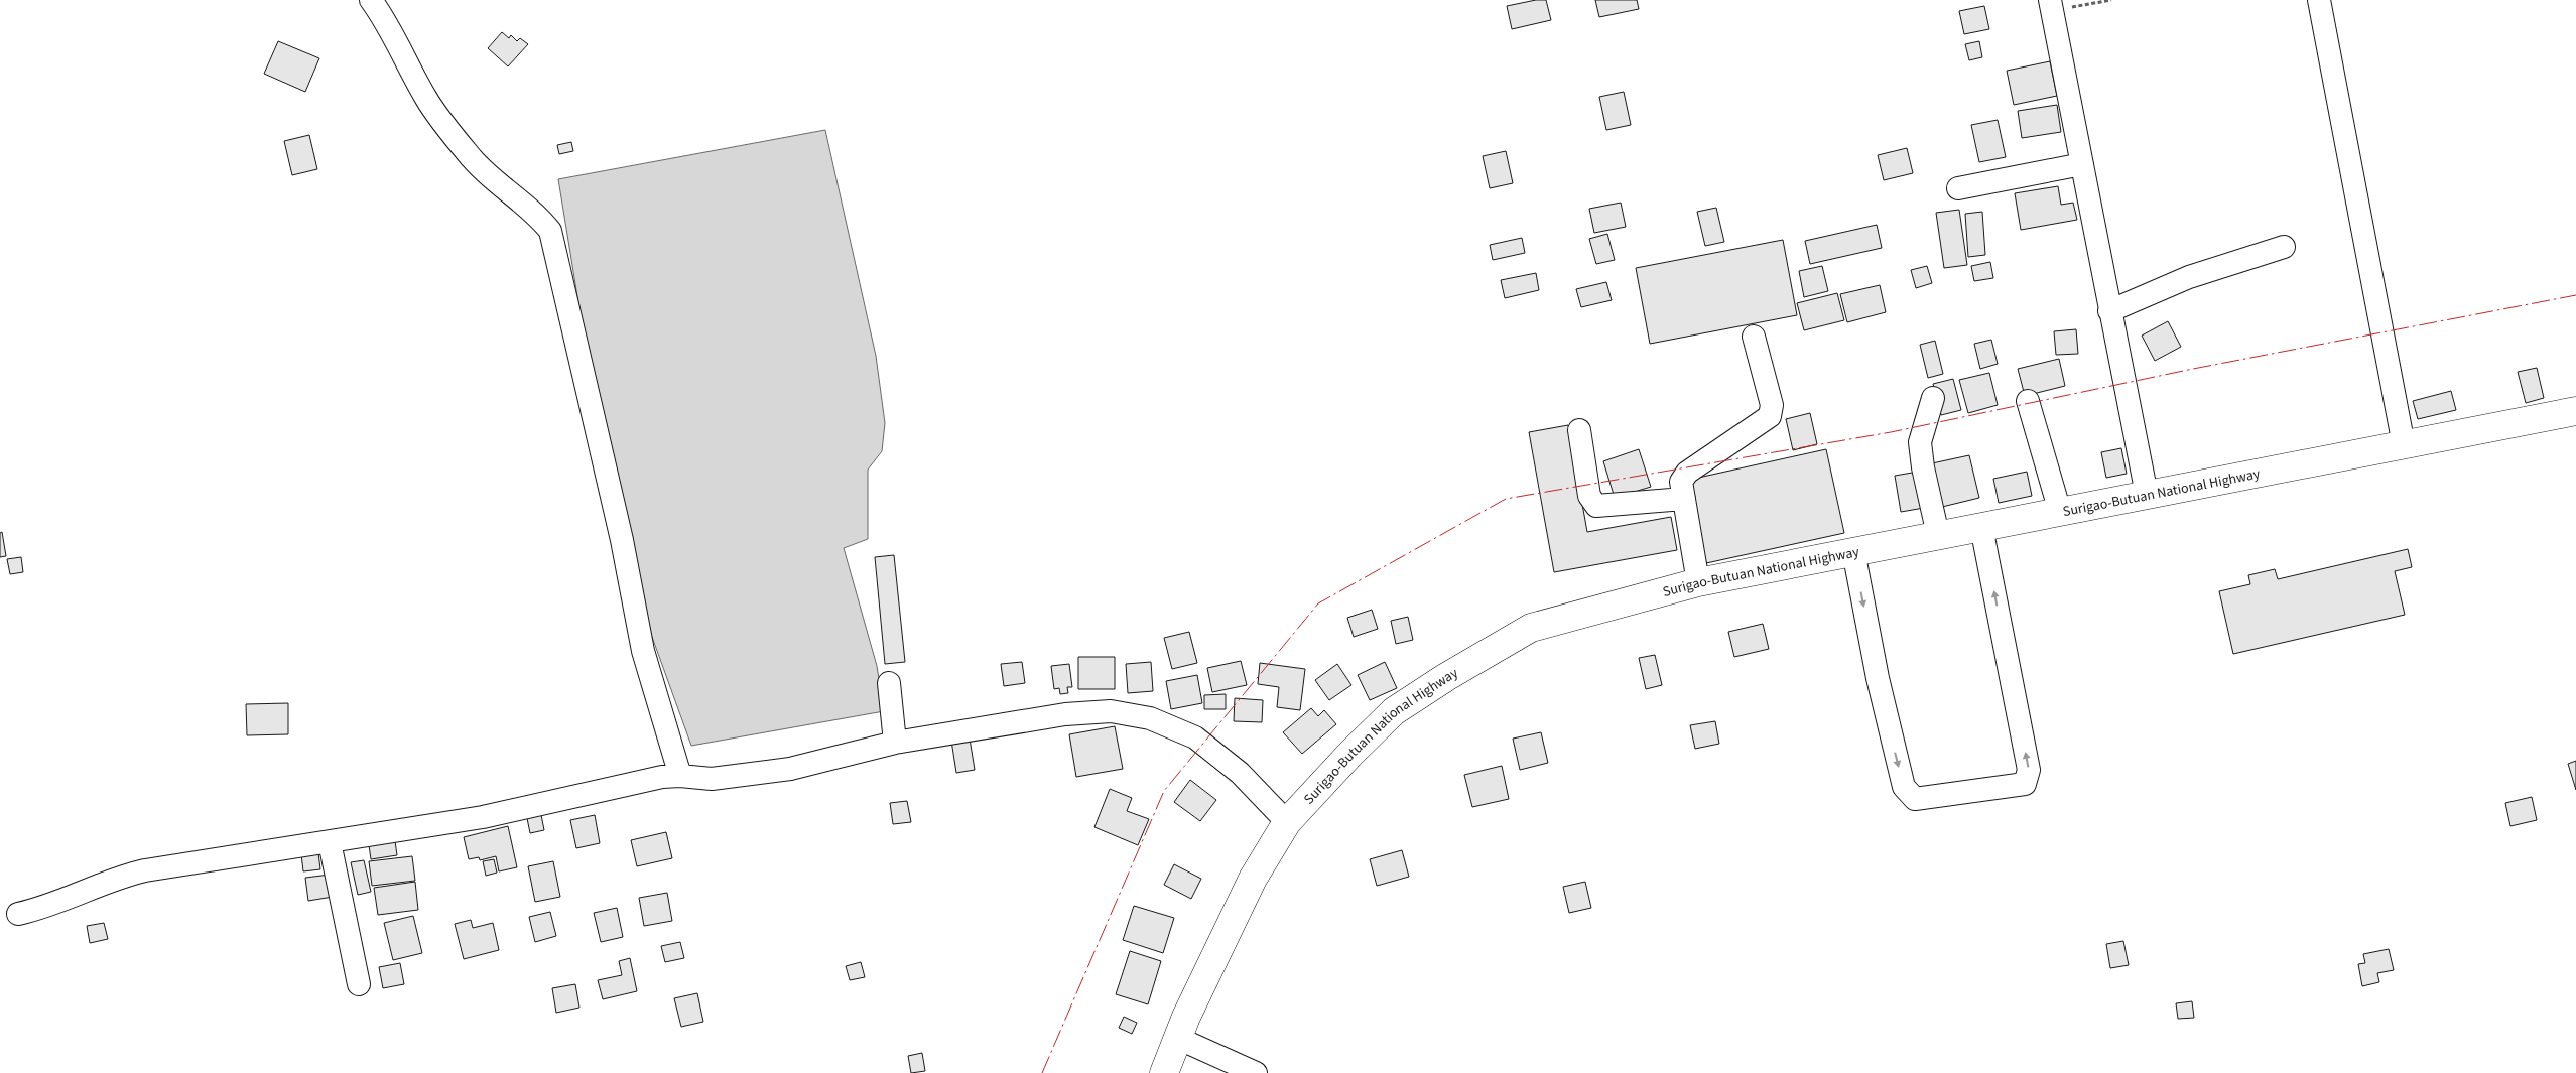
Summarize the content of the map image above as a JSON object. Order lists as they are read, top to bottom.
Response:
{
  "streets": {
    "highway": ["Surigao-Butuan National Highway"]
  }
}
